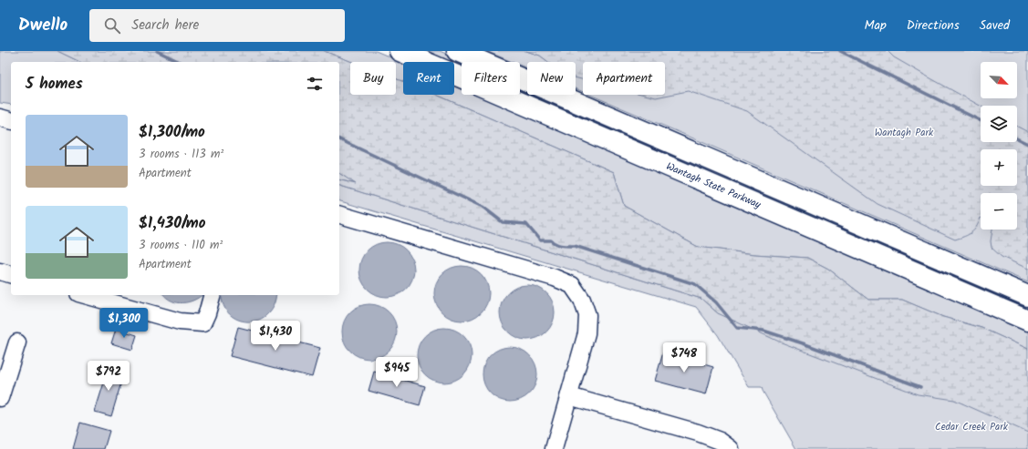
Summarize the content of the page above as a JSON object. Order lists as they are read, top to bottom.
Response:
{
  "streets": {
    "highway": ["Wantagh State Parkway"]
  },
  "parks": ["Wantagh Park", "Cedar Creek Park"],
  "north": "bottom right",
  "page": {
    "header": "Dwello",
    "search": "Search here",
    "nav": ["Map", "Directions", "Saved"],
    "map_buttons": ["+", "−"],
    "chip": [
      "Buy",
      "Rent",
      "Filters",
      "New",
      "Apartment"
    ],
    "heading": "5 homes",
    "list": [
      {
        "name": "$1,300/mo",
        "note": "3 rooms · 113 m² · Apartment"
      },
      {
        "name": "$1,430/mo",
        "note": "3 rooms · 110 m² · Apartment"
      }
    ],
    "price": [
      "$1,300",
      "$1,430",
      "$748",
      "$945",
      "$792"
    ]
  }
}
